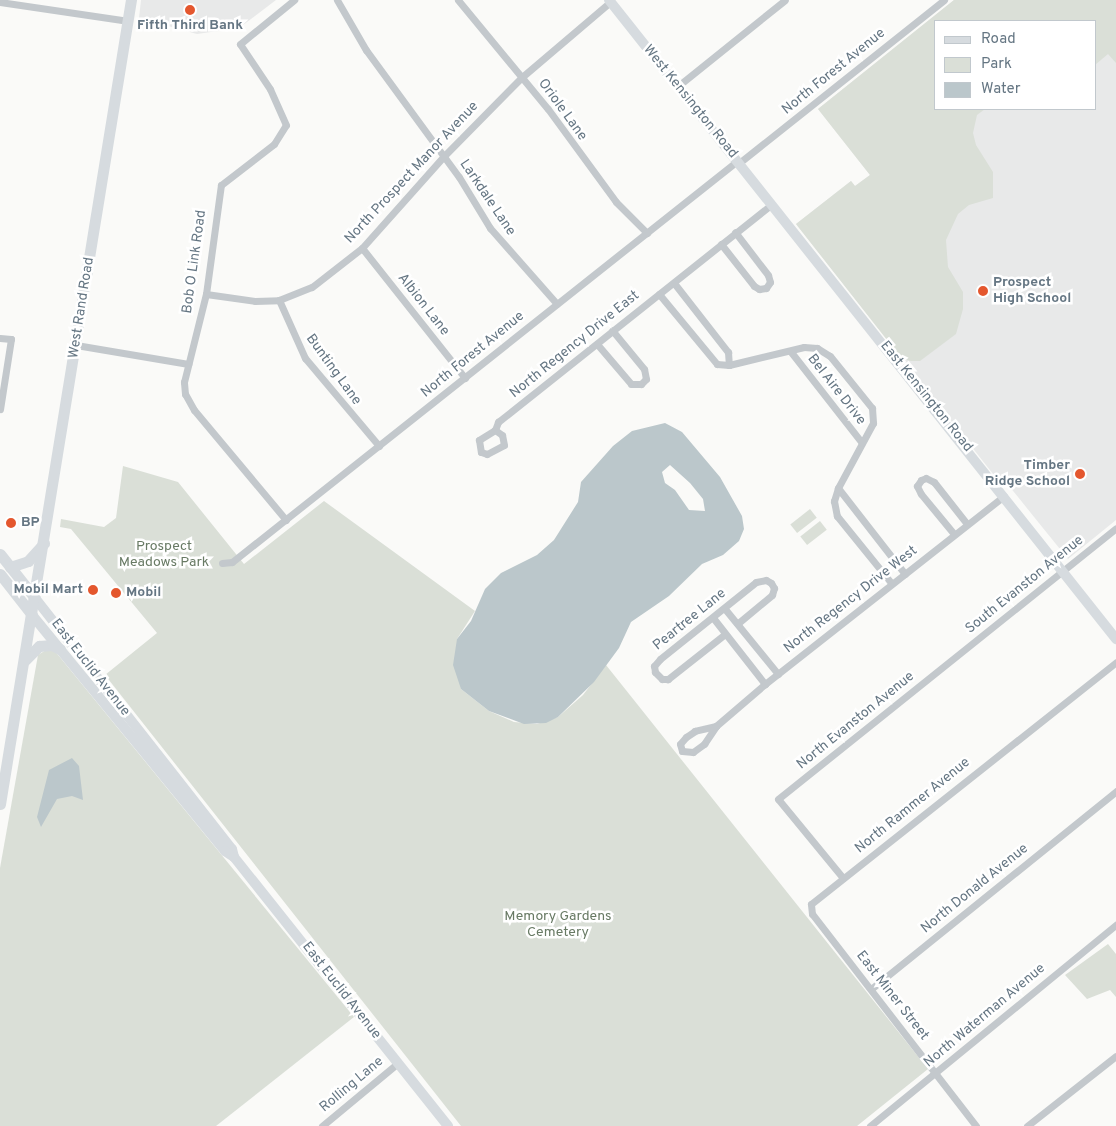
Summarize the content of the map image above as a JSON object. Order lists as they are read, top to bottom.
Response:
{
  "streets": {
    "main road": [
      "West Kensington Road",
      "West Rand Road",
      "East Kensington Road",
      "East Euclid Avenue"
    ],
    "street": [
      "North Forest Avenue",
      "Oriole Lane",
      "North Prospect Manor Avenue",
      "Larkdale Lane",
      "Bob O Link Road",
      "Albion Lane",
      "North Regency Drive East",
      "Bunting Lane",
      "Bel Aire Drive",
      "South Evanston Avenue",
      "North Regency Drive West",
      "Peartree Lane",
      "North Evanston Avenue",
      "North Rammer Avenue",
      "North Donald Avenue",
      "East Miner Street",
      "North Waterman Avenue",
      "Rolling Lane"
    ]
  },
  "crossings": [
    ["North Forest Avenue", "West Kensington Road"],
    ["North Forest Avenue", "Oriole Lane"],
    ["North Forest Avenue", "Larkdale Lane"],
    ["North Forest Avenue", "Bob O Link Road"],
    ["North Forest Avenue", "Albion Lane"],
    ["North Forest Avenue", "Bunting Lane"],
    ["West Kensington Road", "North Prospect Manor Avenue"],
    ["West Kensington Road", "North Regency Drive East"],
    ["West Kensington Road", "East Kensington Road"],
    ["Oriole Lane", "North Prospect Manor Avenue"],
    ["North Prospect Manor Avenue", "Larkdale Lane"],
    ["North Prospect Manor Avenue", "Bob O Link Road"],
    ["North Prospect Manor Avenue", "Albion Lane"],
    ["North Prospect Manor Avenue", "Bunting Lane"],
    ["West Rand Road", "East Euclid Avenue"],
    ["North Regency Drive East", "East Kensington Road"],
    ["Bel Aire Drive", "North Regency Drive West"],
    ["East Kensington Road", "South Evanston Avenue"],
    ["East Kensington Road", "North Regency Drive West"],
    ["South Evanston Avenue", "North Evanston Avenue"],
    ["East Euclid Avenue", "Rolling Lane"],
    ["North Evanston Avenue", "North Rammer Avenue"],
    ["North Rammer Avenue", "East Miner Street"],
    ["North Donald Avenue", "East Miner Street"],
    ["East Miner Street", "North Waterman Avenue"]
  ],
  "parks": ["Prospect Meadows Park", "Memory Gardens Cemetery"],
  "places": [
    "Fifth Third Bank",
    "Prospect High School",
    "Timber Ridge School",
    "BP",
    "Mobil Mart",
    "Mobil"
  ],
  "legend": ["Road", "Park", "Water"]
}
